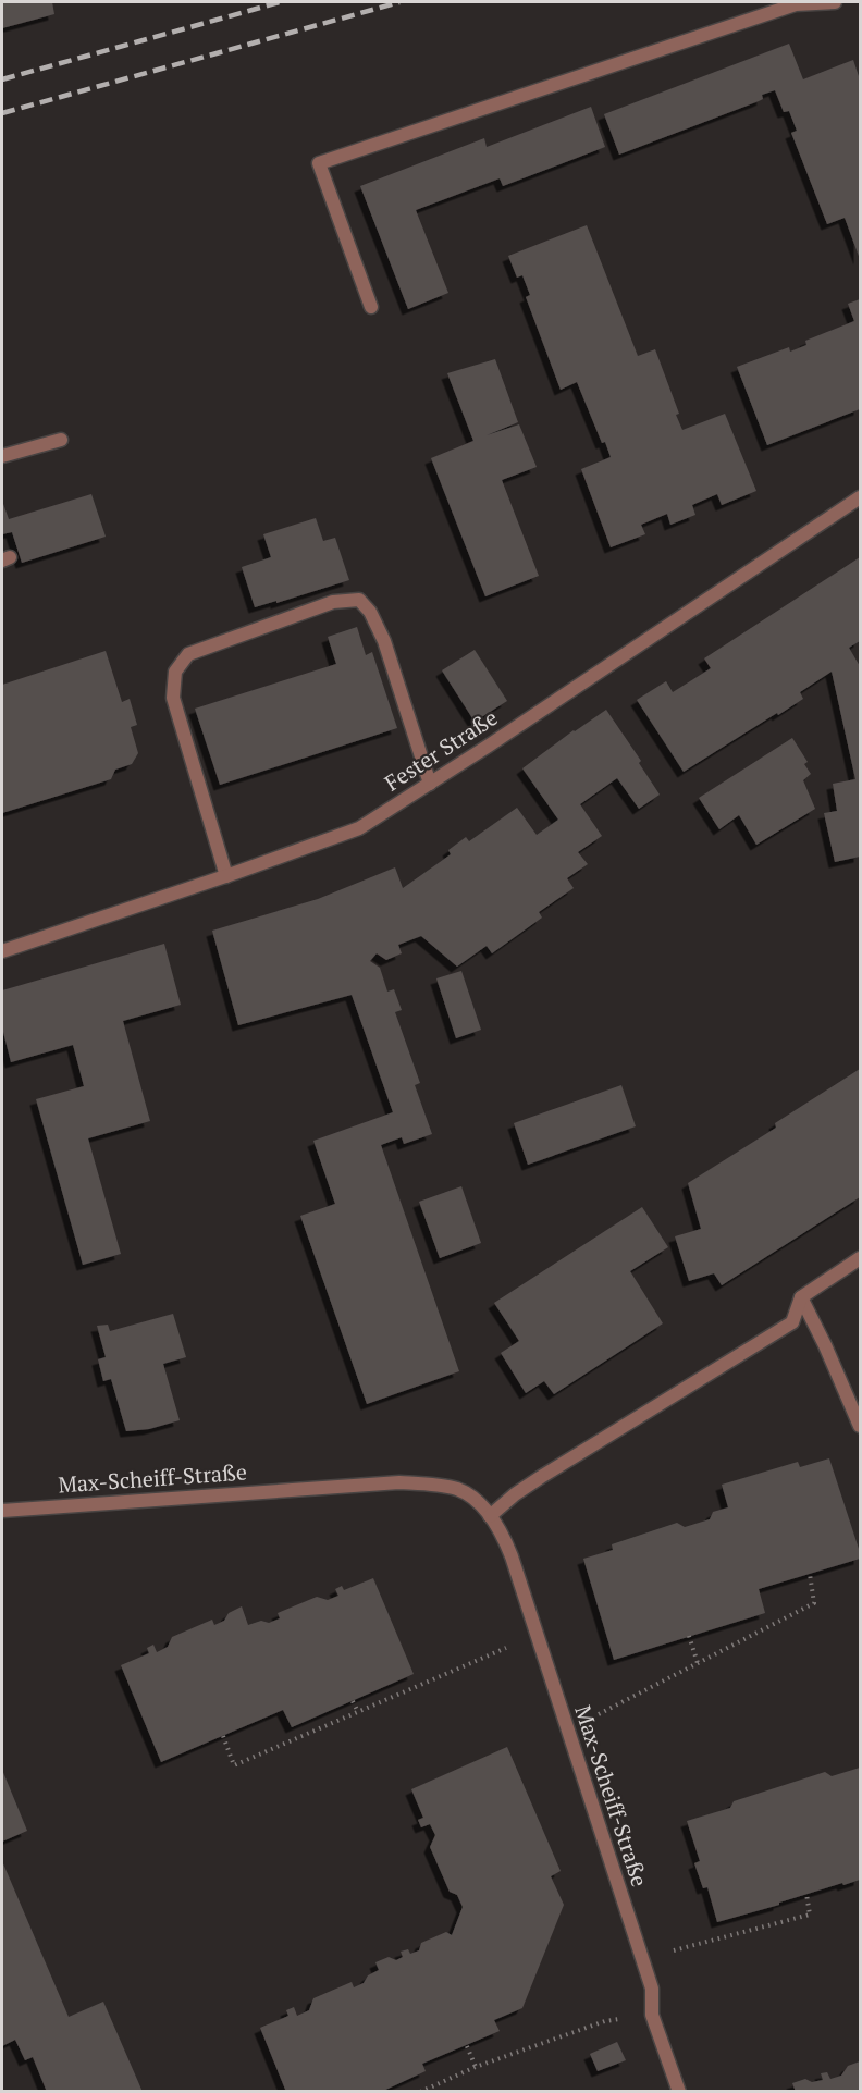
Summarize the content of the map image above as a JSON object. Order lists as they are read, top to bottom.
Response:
{
  "streets": {
    "street": ["Fester Straße", "Max-Scheiff-Straße"]
  }
}
